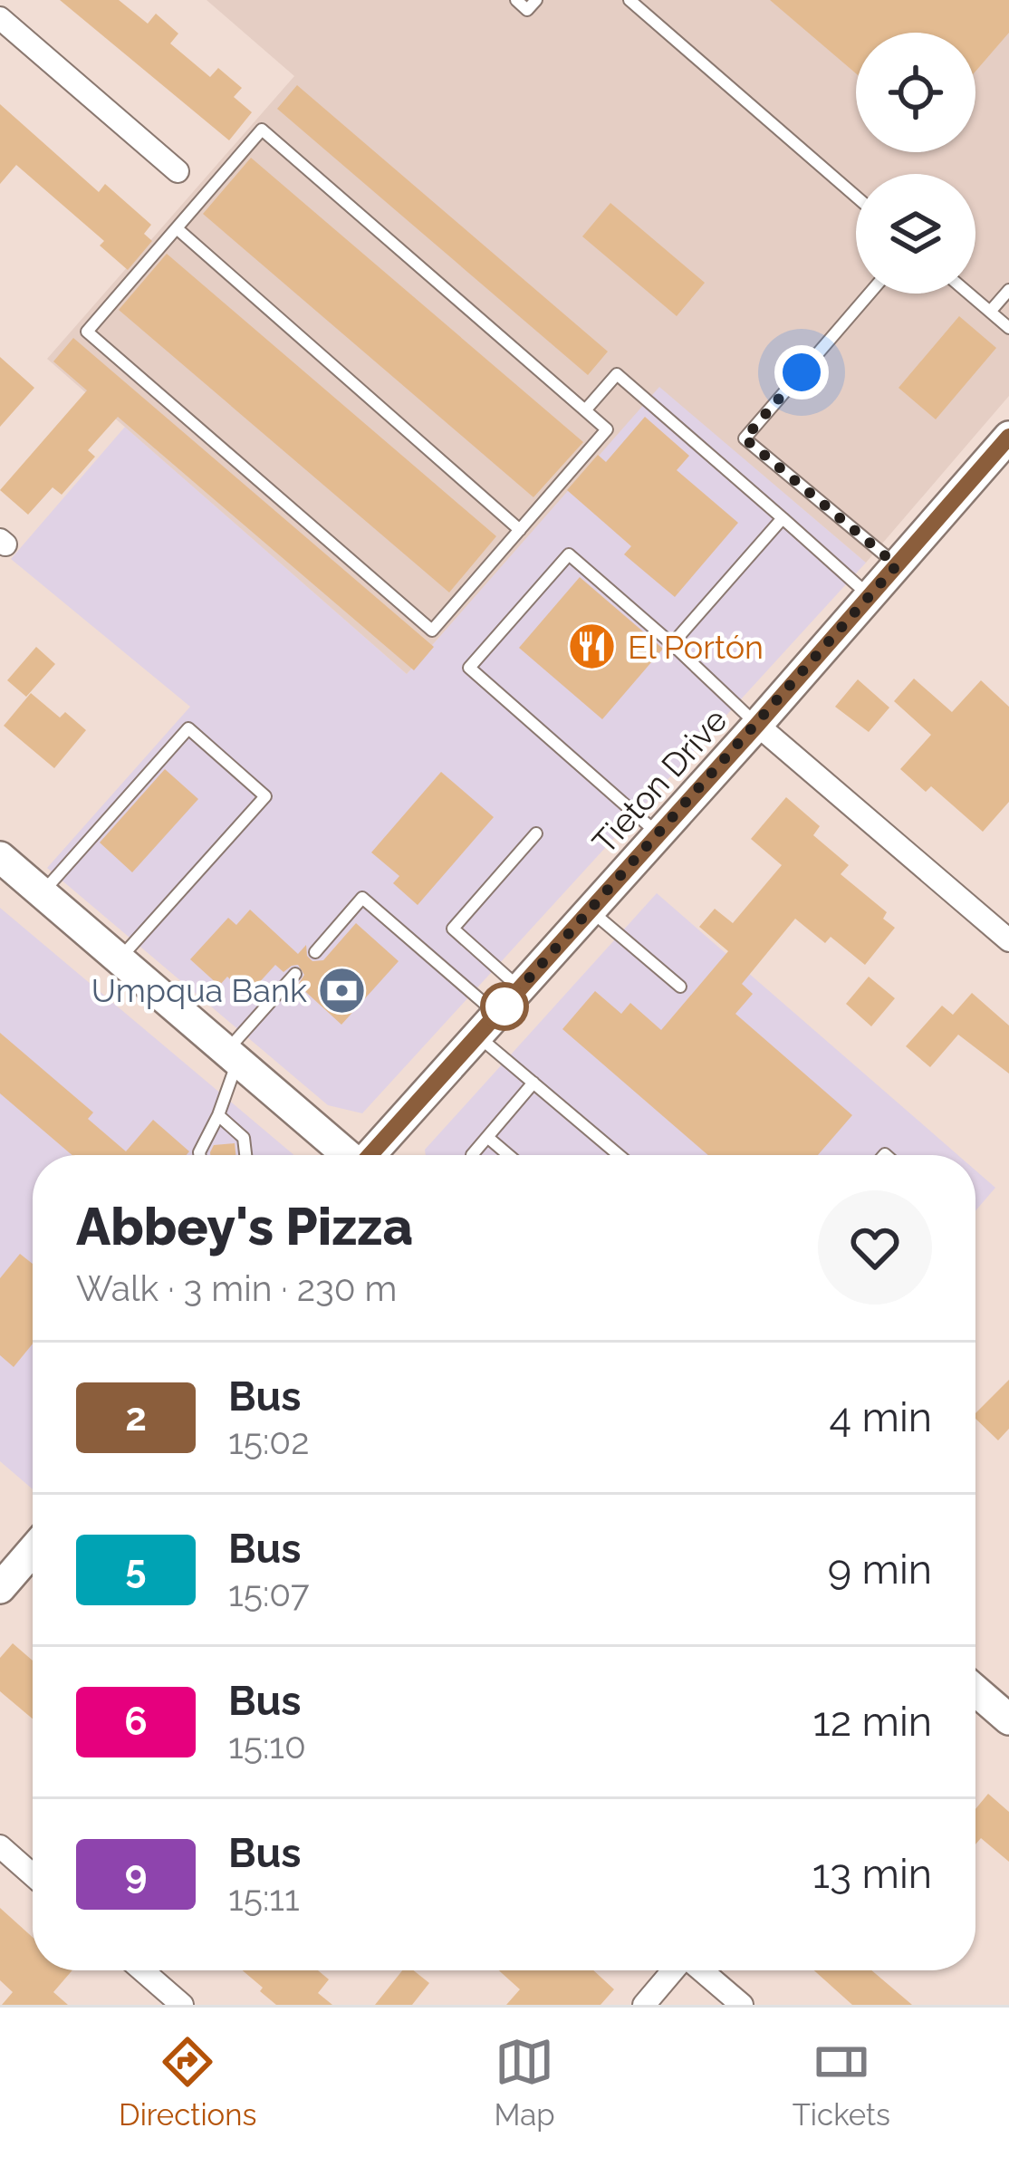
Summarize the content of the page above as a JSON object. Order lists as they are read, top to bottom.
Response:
{
  "streets": {
    "main road": ["Tieton Drive"]
  },
  "places": {
    "restaurant": ["El Portón"],
    "bank": ["Umpqua Bank"]
  },
  "lines": ["bus line 2"],
  "page": {
    "heading": ["Abbey's Pizza", "Walk · 3 min · 230 m"],
    "list": [
      {
        "mark": "2",
        "name": "Bus",
        "note": "15:02",
        "value": "4 min"
      },
      {
        "mark": "5",
        "name": "Bus",
        "note": "15:07",
        "value": "9 min"
      },
      {
        "mark": "6",
        "name": "Bus",
        "note": "15:10",
        "value": "12 min"
      },
      {
        "mark": "9",
        "name": "Bus",
        "note": "15:11",
        "value": "13 min"
      }
    ],
    "tabs": ["Directions", "Map", "Tickets"]
  }
}
